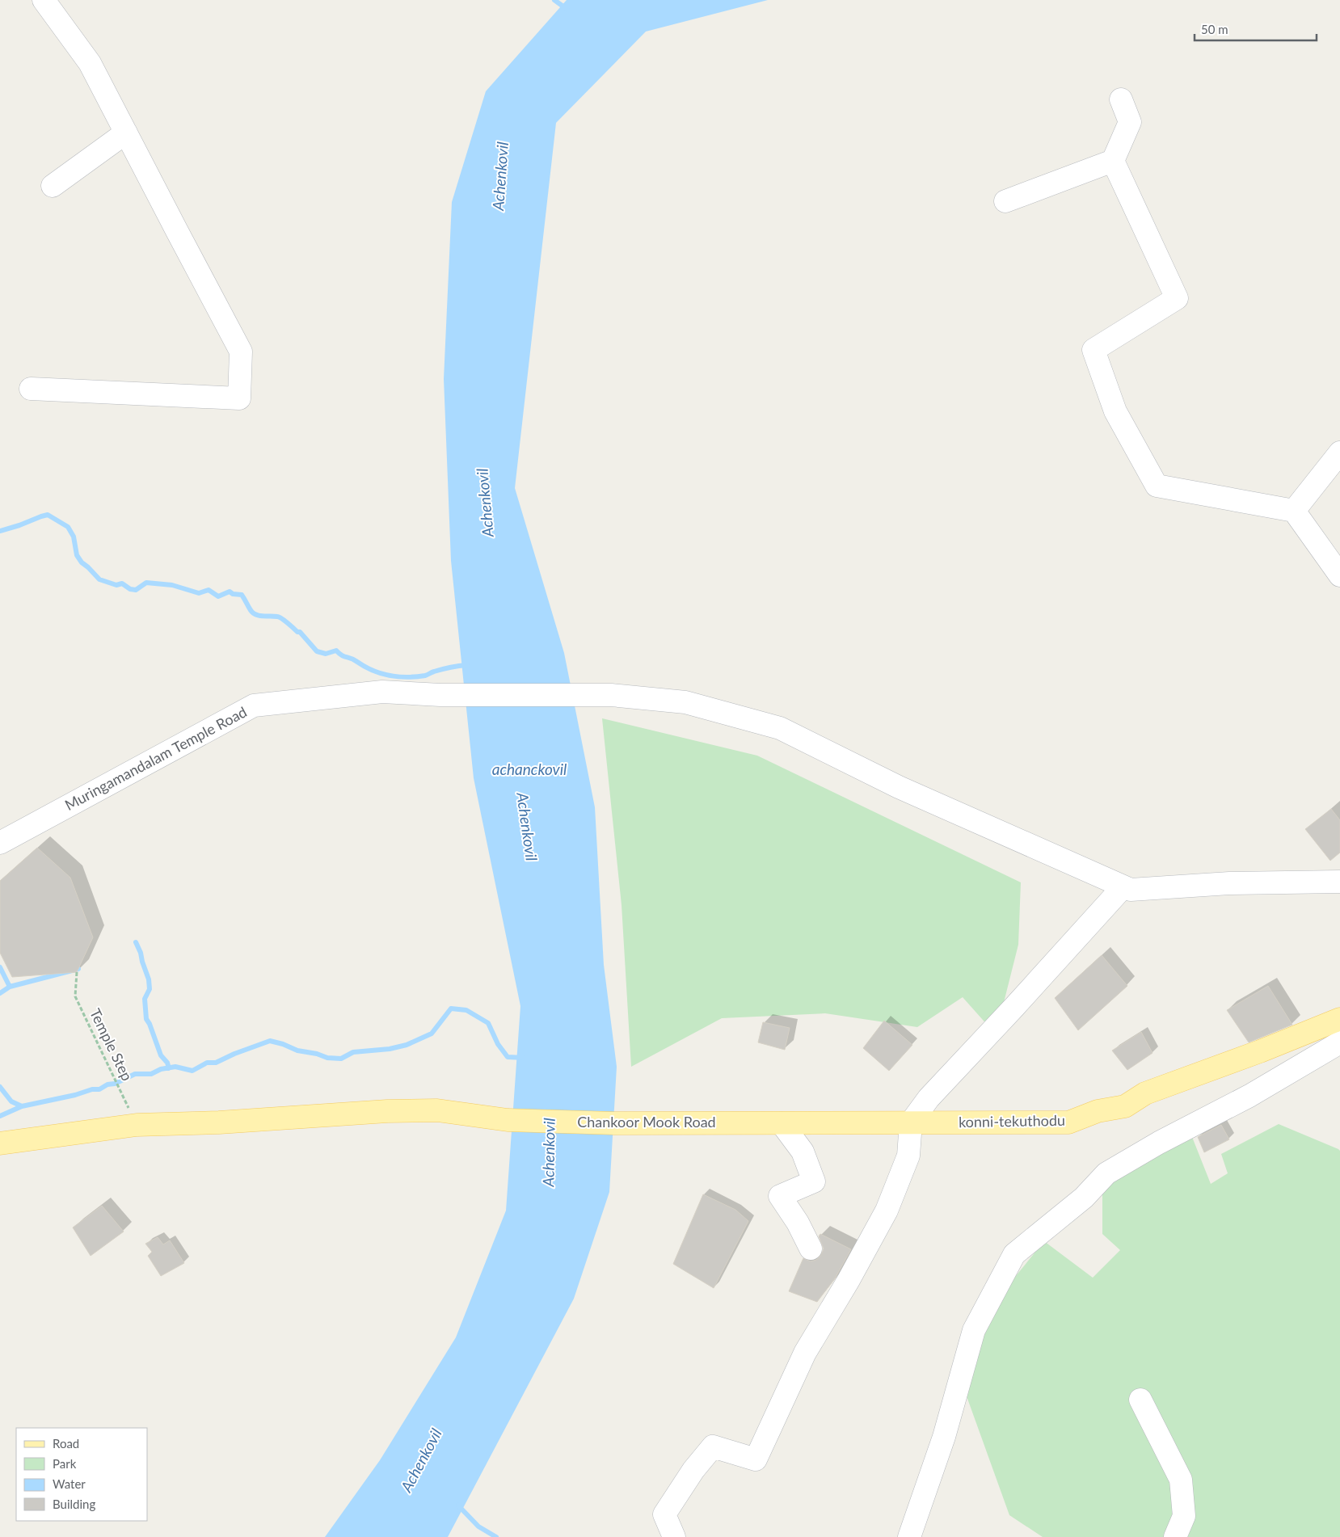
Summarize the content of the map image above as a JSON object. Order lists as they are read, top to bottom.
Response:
{
  "streets": {
    "main road": ["konni-tekuthodu", "Chankoor Mook Road"],
    "street": ["Muringamandalam Temple Road"],
    "path": ["Temple Step"]
  },
  "crossings": [
    ["Temple Step", "Chankoor Mook Road"],
    ["konni-tekuthodu", "Chankoor Mook Road"]
  ],
  "water": ["Achenkovil", "achanckovil"],
  "legend": [
    "Road",
    "Park",
    "Water",
    "Building"
  ],
  "scale_bar": "50 m"
}
